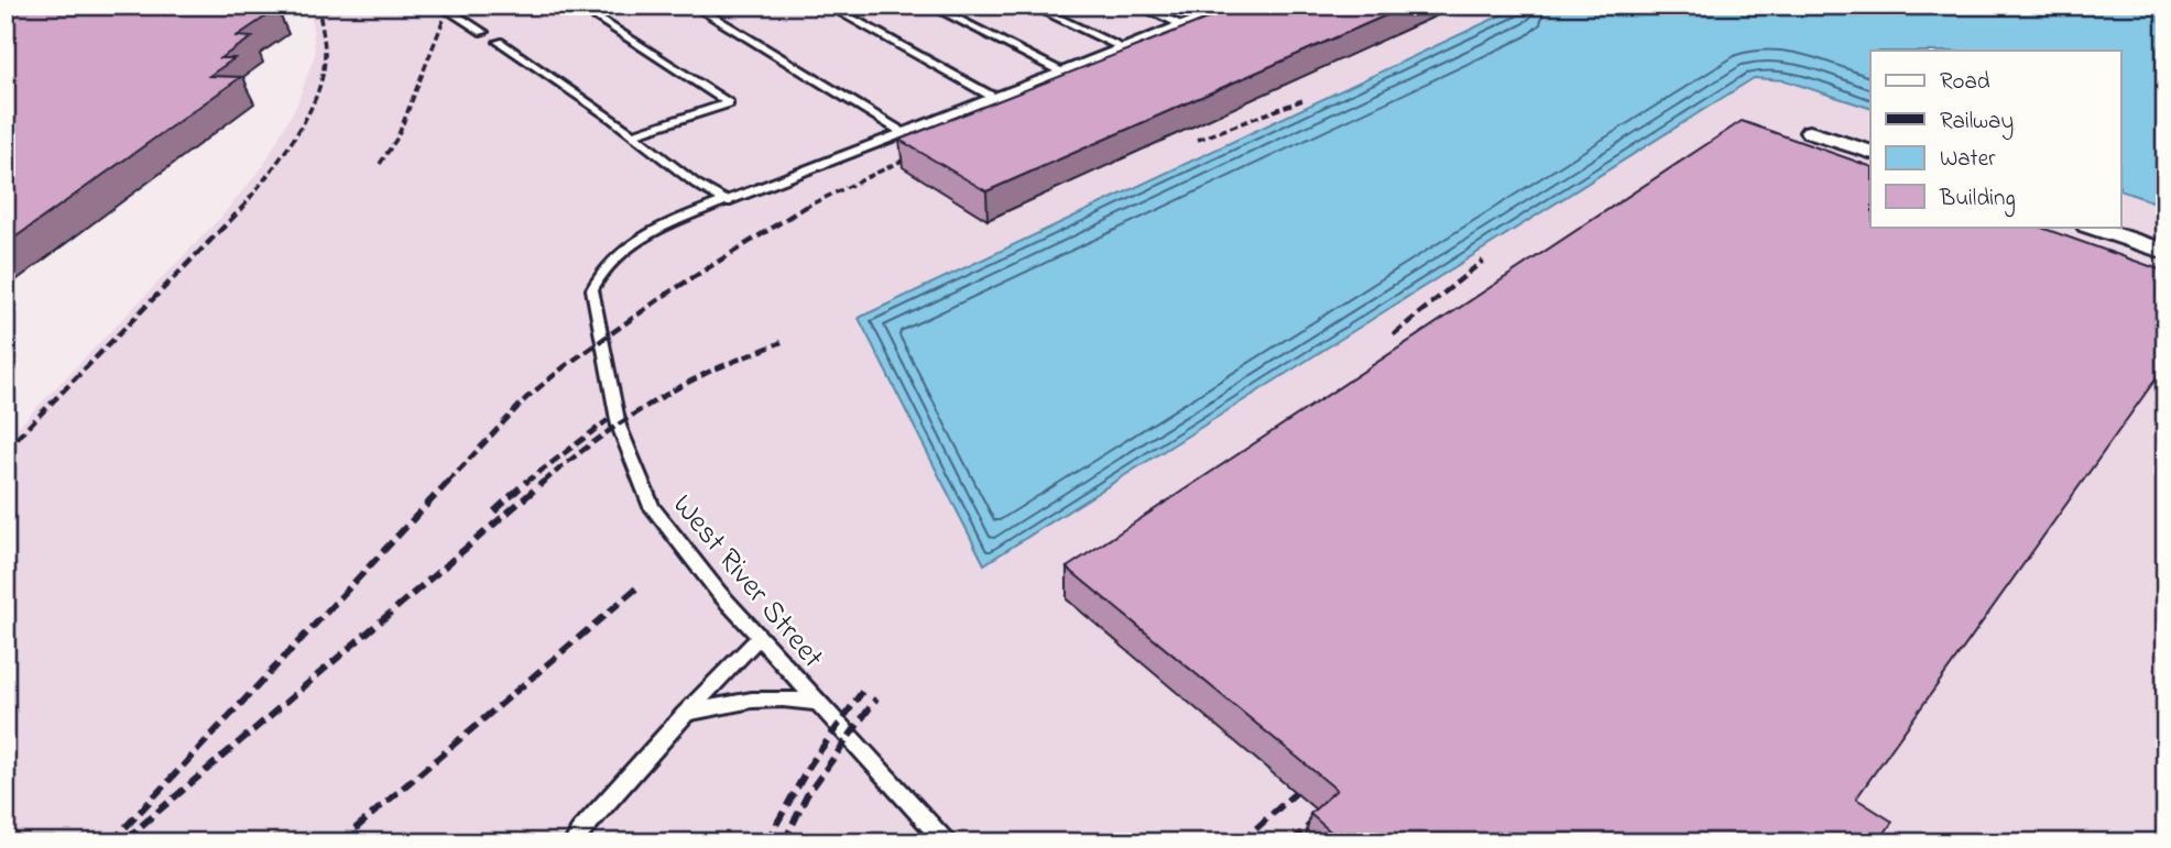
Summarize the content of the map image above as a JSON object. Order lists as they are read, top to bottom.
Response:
{
  "streets": {
    "lane": ["West River Street"]
  },
  "legend": [
    "Road",
    "Railway",
    "Water",
    "Building"
  ]
}
